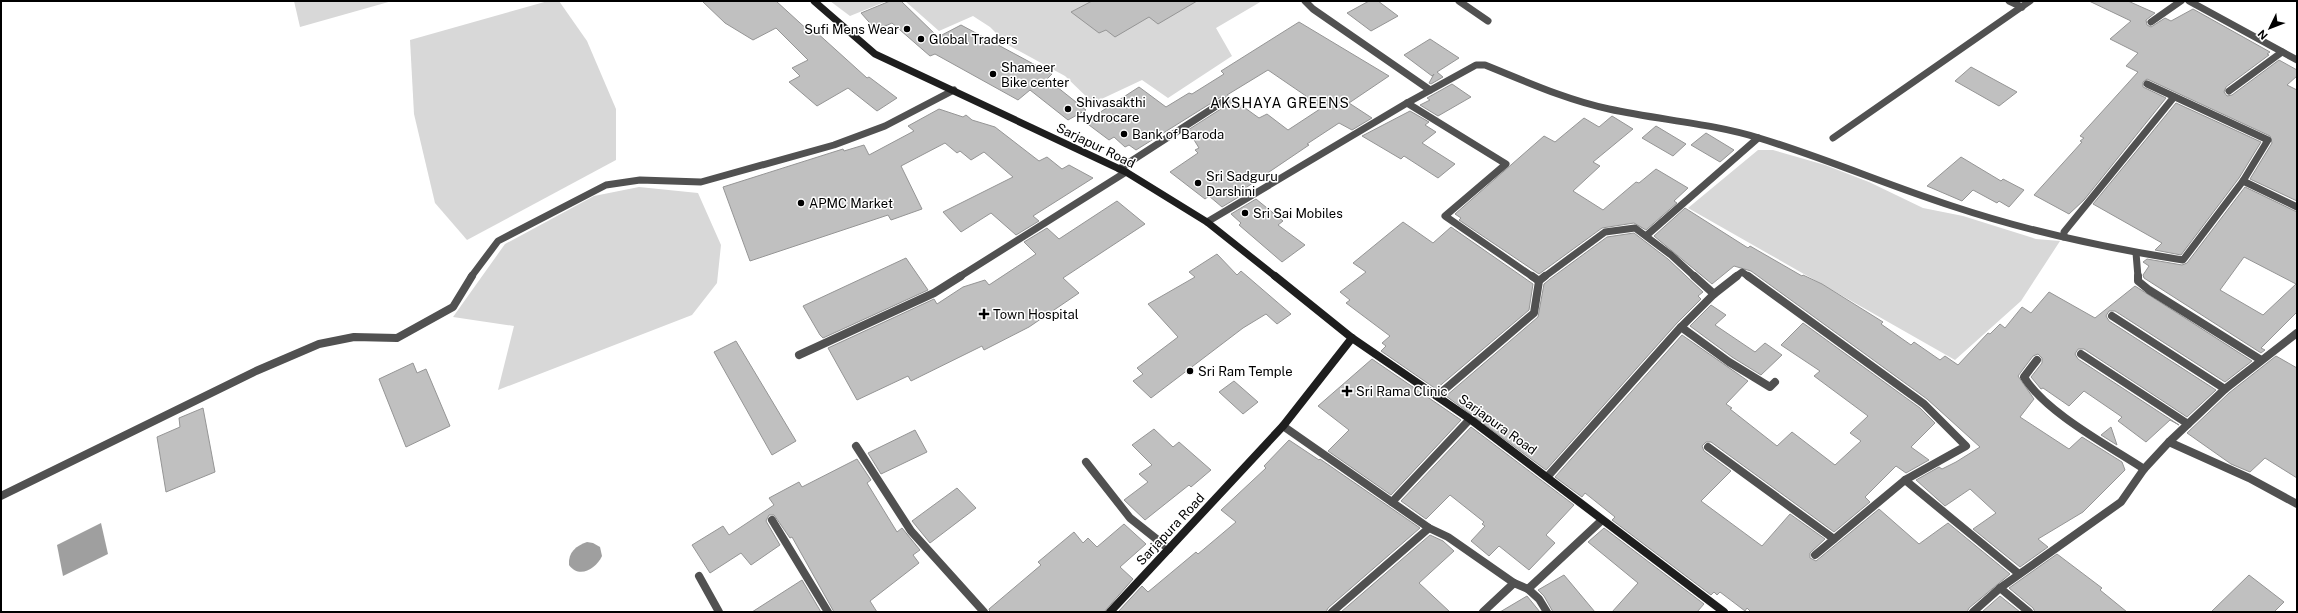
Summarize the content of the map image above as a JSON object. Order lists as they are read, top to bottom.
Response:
{
  "streets": {
    "main road": ["Sarjapur Road", "Sarjapura Road"]
  },
  "crossings": [
    ["Sarjapur Road", "Sarjapura Road"]
  ],
  "districts": ["AKSHAYA GREENS"],
  "places": {
    "other": [
      "Sufi Mens Wear",
      "Global Traders",
      "Shameer Bike center",
      "Shivasakthi Hydrocare",
      "Bank of Baroda",
      "Sri Sadguru Darshini",
      "APMC Market",
      "Sri Sai Mobiles",
      "Sri Ram Temple"
    ],
    "health": ["Town Hospital", "Sri Rama Clinic"]
  },
  "north": "bottom left"
}
